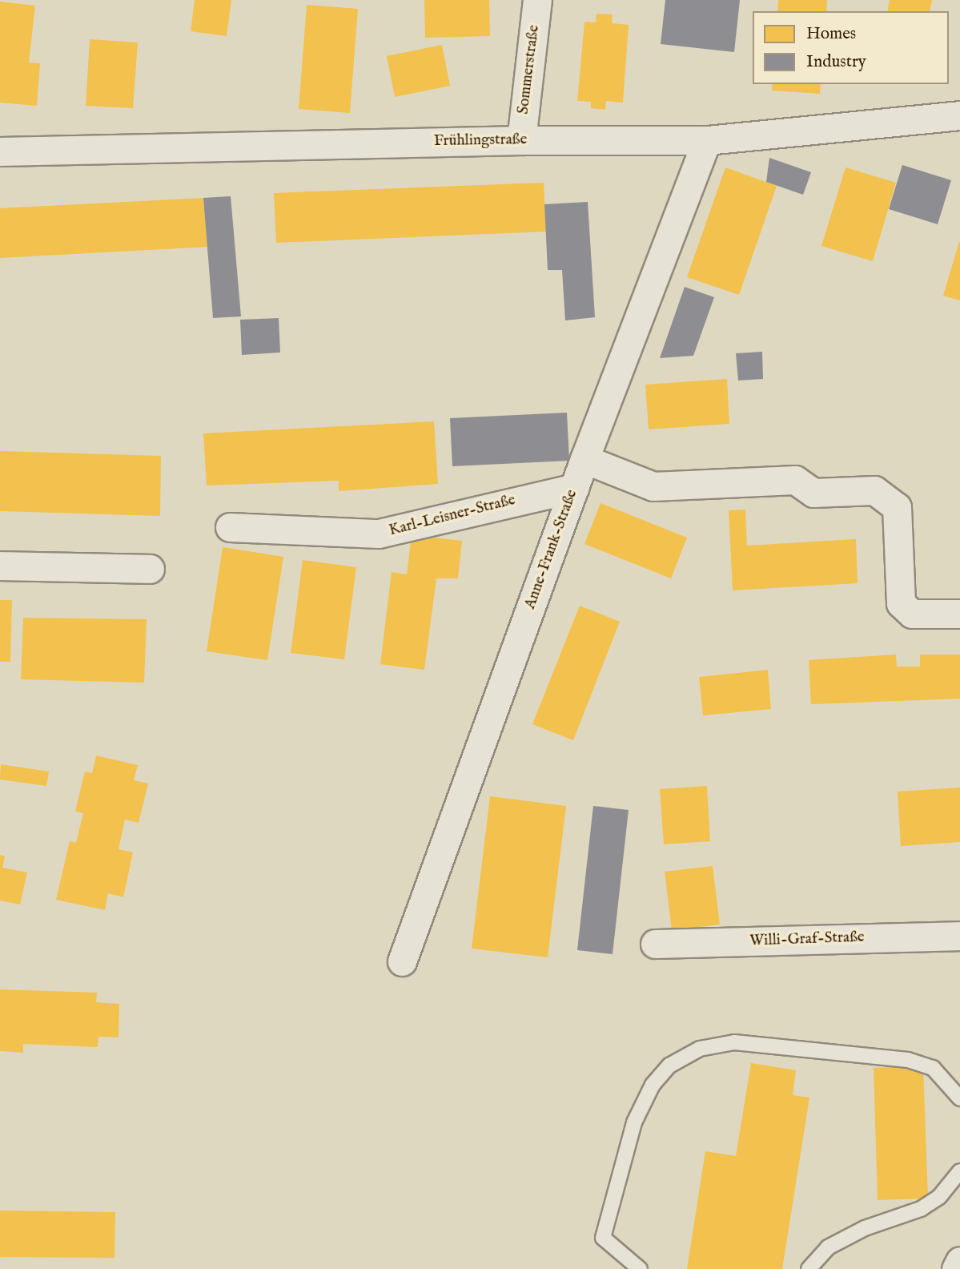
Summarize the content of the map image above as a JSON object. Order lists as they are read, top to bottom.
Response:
{
  "streets": {
    "street": [
      "Sommerstraße",
      "Frühlingstraße",
      "Karl-Leisner-Straße",
      "Anne-Frank-Straße",
      "Willi-Graf-Straße"
    ]
  },
  "crossings": [
    ["Sommerstraße", "Frühlingstraße"],
    ["Frühlingstraße", "Anne-Frank-Straße"],
    ["Karl-Leisner-Straße", "Anne-Frank-Straße"]
  ],
  "legend": ["Homes", "Industry"]
}
